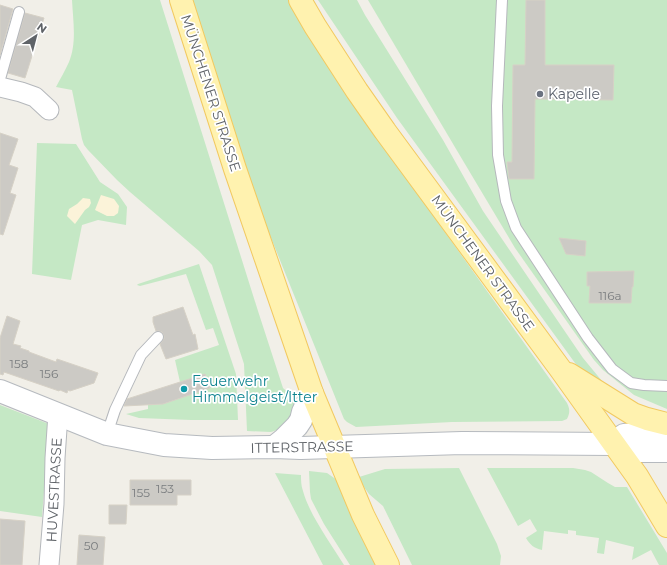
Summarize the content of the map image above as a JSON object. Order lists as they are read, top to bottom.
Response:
{
  "streets": {
    "main road": ["MÜNCHENER STRASSE"],
    "street": ["ITTERSTRASSE", "HUVESTRASSE"]
  },
  "crossings": [
    ["MÜNCHENER STRASSE", "ITTERSTRASSE"],
    ["ITTERSTRASSE", "HUVESTRASSE"]
  ],
  "places": ["Kapelle", "Feuerwehr Himmelgeist/Itter"],
  "house_numbers": [
    "116a",
    "158",
    "156",
    "153",
    "155",
    "50"
  ],
  "north": "top right"
}
